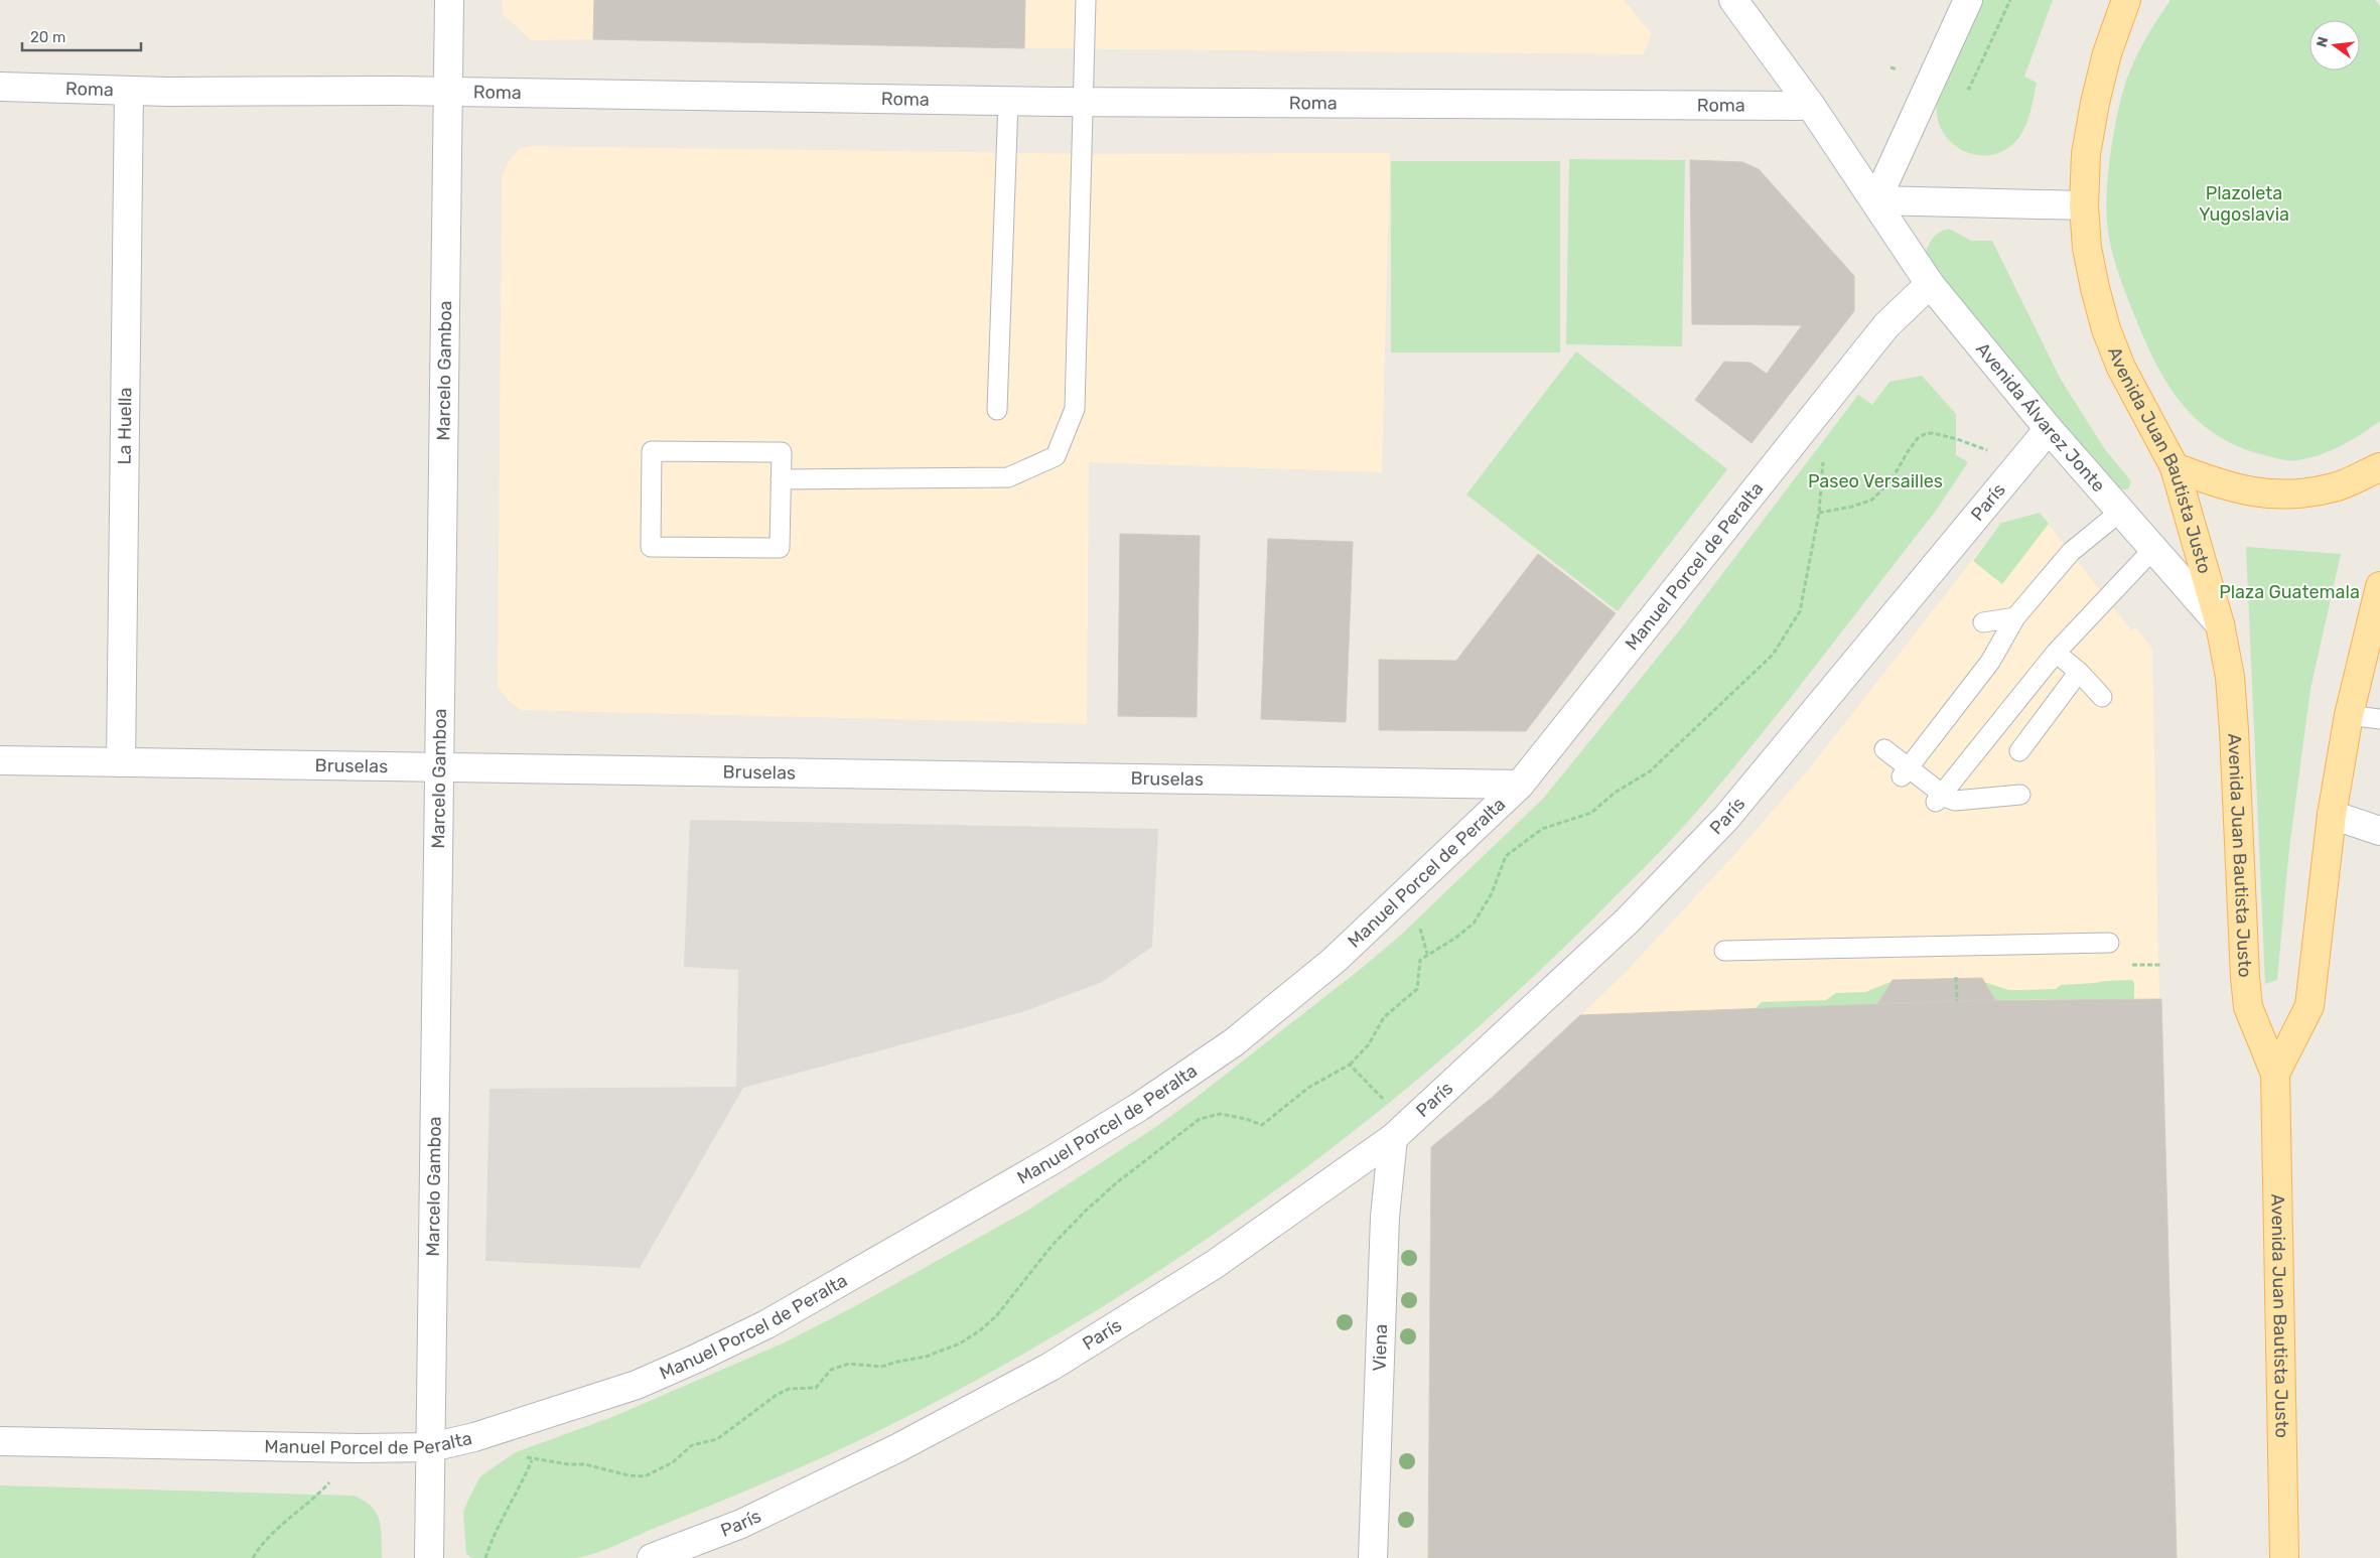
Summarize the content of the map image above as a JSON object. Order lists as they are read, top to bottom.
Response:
{
  "streets": {
    "main road": ["Avenida Juan Bautista Justo"],
    "street": [
      "Roma",
      "Marcelo Gamboa",
      "Avenida Álvarez Jonte",
      "La Huella",
      "París",
      "Manuel Porcel de Peralta",
      "Bruselas",
      "Viena"
    ]
  },
  "crossings": [
    ["Roma", "Marcelo Gamboa"],
    ["Roma", "Avenida Álvarez Jonte"],
    ["Roma", "La Huella"],
    ["Marcelo Gamboa", "Manuel Porcel de Peralta"],
    ["Marcelo Gamboa", "Bruselas"],
    ["Avenida Álvarez Jonte", "Avenida Juan Bautista Justo"],
    ["Avenida Álvarez Jonte", "París"],
    ["Avenida Álvarez Jonte", "Manuel Porcel de Peralta"],
    ["La Huella", "Bruselas"],
    ["París", "Viena"],
    ["Manuel Porcel de Peralta", "Bruselas"]
  ],
  "parks": ["Plazoleta Yugoslavia", "Paseo Versailles", "Plaza Guatemala"],
  "scale_bar": "20 m",
  "north": "left"
}
